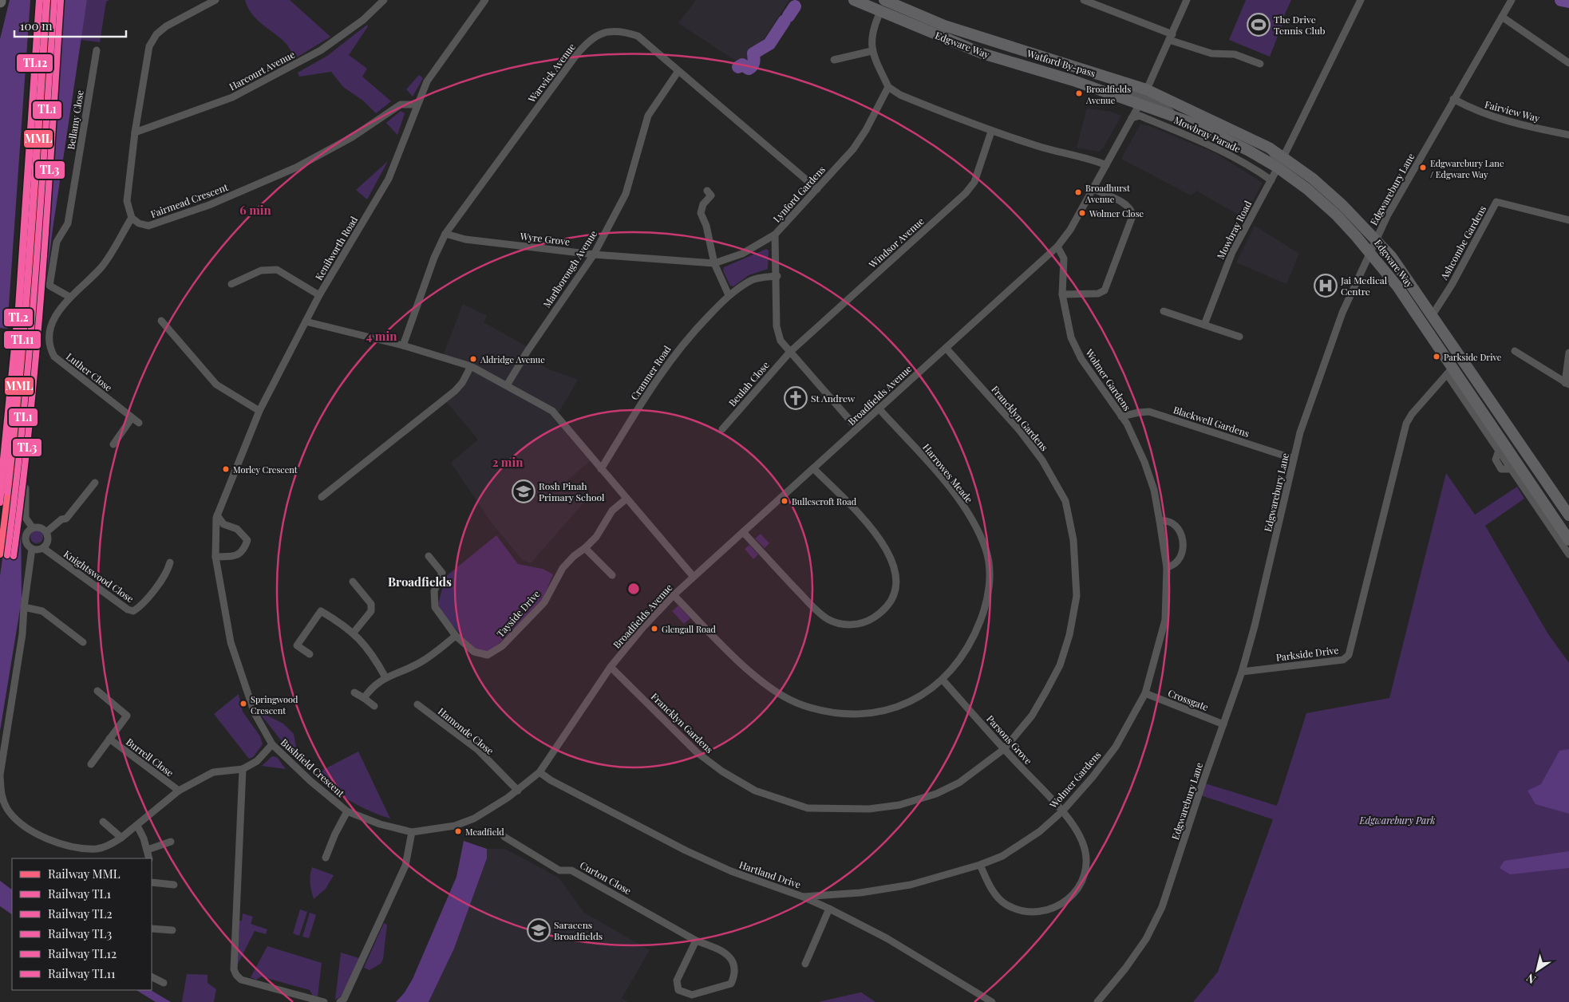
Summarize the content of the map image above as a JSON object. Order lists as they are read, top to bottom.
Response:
{
  "streets": {
    "highway": ["Edgware Way", "Watford By-pass"],
    "street": [
      "Harcourt Avenue",
      "Warwick Avenue",
      "Fairview Way",
      "Bellamy Close",
      "Mowbray Parade",
      "Edgwarebury Lane",
      "Lynford Gardens",
      "Fairmead Crescent",
      "Mowbray Road",
      "Wyre Grove",
      "Windsor Avenue",
      "Ashcombe Gardens",
      "Kenilworth Road",
      "Marlborough Avenue",
      "Luther Close",
      "Cranmer Road",
      "Wolmer Gardens",
      "Beulah Close",
      "Broadfields Avenue",
      "Francklyn Gardens",
      "Blackwell Gardens",
      "Harrowes Meade",
      "Knightswood Close",
      "Tayside Drive",
      "Parkside Drive",
      "Crossgate",
      "Hamonde Close",
      "Parsons Grove",
      "Burrell Close",
      "Bushfield Crescent",
      "Hartland Drive",
      "Curton Close"
    ]
  },
  "crossings": [
    ["Edgware Way", "Watford By-pass"],
    ["Edgware Way", "Edgwarebury Lane"],
    ["Edgware Way", "Mowbray Road"],
    ["Edgware Way", "Ashcombe Gardens"],
    ["Edgware Way", "Broadfields Avenue"],
    ["Edgware Way", "Parkside Drive"],
    ["Watford By-pass", "Broadfields Avenue"],
    ["Warwick Avenue", "Lynford Gardens"],
    ["Warwick Avenue", "Wyre Grove"],
    ["Warwick Avenue", "Marlborough Avenue"],
    ["Fairview Way", "Edgwarebury Lane"],
    ["Bellamy Close", "Luther Close"],
    ["Mowbray Parade", "Mowbray Road"],
    ["Mowbray Parade", "Broadfields Avenue"],
    ["Edgwarebury Lane", "Blackwell Gardens"],
    ["Edgwarebury Lane", "Parkside Drive"],
    ["Edgwarebury Lane", "Crossgate"],
    ["Lynford Gardens", "Windsor Avenue"],
    ["Lynford Gardens", "Cranmer Road"],
    ["Lynford Gardens", "Beulah Close"],
    ["Lynford Gardens", "Broadfields Avenue"],
    ["Fairmead Crescent", "Kenilworth Road"],
    ["Fairmead Crescent", "Luther Close"],
    ["Wyre Grove", "Marlborough Avenue"],
    ["Windsor Avenue", "Beulah Close"],
    ["Kenilworth Road", "Bushfield Crescent"],
    ["Wolmer Gardens", "Broadfields Avenue"],
    ["Wolmer Gardens", "Blackwell Gardens"],
    ["Wolmer Gardens", "Crossgate"],
    ["Wolmer Gardens", "Parsons Grove"],
    ["Wolmer Gardens", "Hartland Drive"],
    ["Broadfields Avenue", "Francklyn Gardens"],
    ["Broadfields Avenue", "Harrowes Meade"],
    ["Broadfields Avenue", "Bushfield Crescent"],
    ["Broadfields Avenue", "Hartland Drive"],
    ["Francklyn Gardens", "Parsons Grove"],
    ["Harrowes Meade", "Parsons Grove"],
    ["Hamonde Close", "Bushfield Crescent"],
    ["Bushfield Crescent", "Hartland Drive"]
  ],
  "districts": ["Broadfields"],
  "parks": ["Edgwarebury Park"],
  "places": {
    "sports": ["The Drive Tennis Club"],
    "other": [
      "Broadfields Avenue",
      "Edgwarebury Lane / Edgware Way",
      "Broadhurst Avenue",
      "Wolmer Close",
      "Parkside Drive",
      "Aldridge Avenue",
      "Morley Crescent",
      "Bullescroft Road",
      "Glengall Road",
      "Springwood Crescent",
      "Meadfield"
    ],
    "hospital": ["Jai Medical Centre"],
    "church": ["St Andrew"],
    "school or university": ["Rosh Pinah Primary School", "Saracens Broadfields"]
  },
  "lines": [
    "rail line MML",
    "rail line TL2",
    "rail line TL12",
    "rail line TL1",
    "rail line TL3",
    "rail line TL11"
  ],
  "legend": [
    "Railway MML",
    "Railway TL1",
    "Railway TL2",
    "Railway TL3",
    "Railway TL12",
    "Railway TL11"
  ],
  "scale_bar": "100 m",
  "north": "bottom left",
  "rings": ["6 min", "4 min", "2 min"]
}
